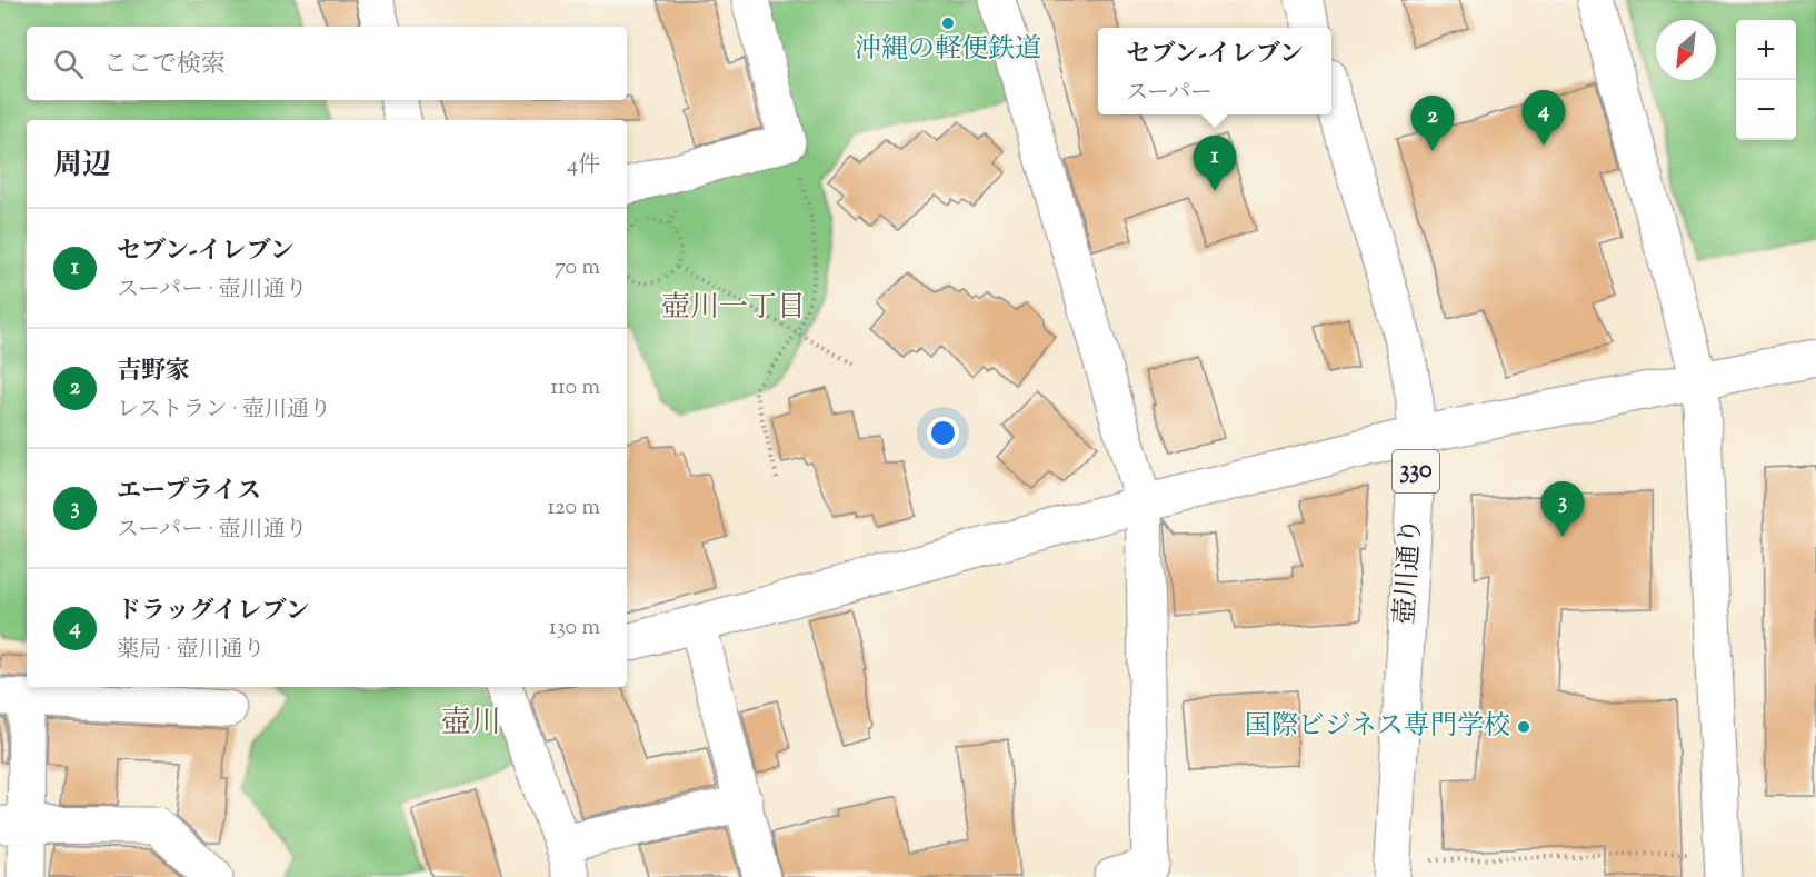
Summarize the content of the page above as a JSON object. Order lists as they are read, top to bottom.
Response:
{
  "streets": {
    "main road": ["330", "壺川通り"]
  },
  "districts": ["壺川一丁目", "壺川"],
  "places": ["沖縄の軽便鉄道", "国際ビジネス専門学校"],
  "north": "bottom left",
  "page": {
    "map_buttons": ["+", "−"],
    "search": "ここで検索",
    "popup": ["セブン-イレブン", "スーパー"],
    "pins": [
      "4",
      "2",
      "1",
      "3"
    ],
    "heading": ["周辺", "4件"],
    "list": [
      {
        "mark": "1",
        "name": "セブン-イレブン",
        "note": "スーパー · 壺川通り",
        "value": "70 m"
      },
      {
        "mark": "2",
        "name": "吉野家",
        "note": "レストラン · 壺川通り",
        "value": "110 m"
      },
      {
        "mark": "3",
        "name": "エープライス",
        "note": "スーパー · 壺川通り",
        "value": "120 m"
      },
      {
        "mark": "4",
        "name": "ドラッグイレブン",
        "note": "薬局 · 壺川通り",
        "value": "130 m"
      }
    ]
  }
}
